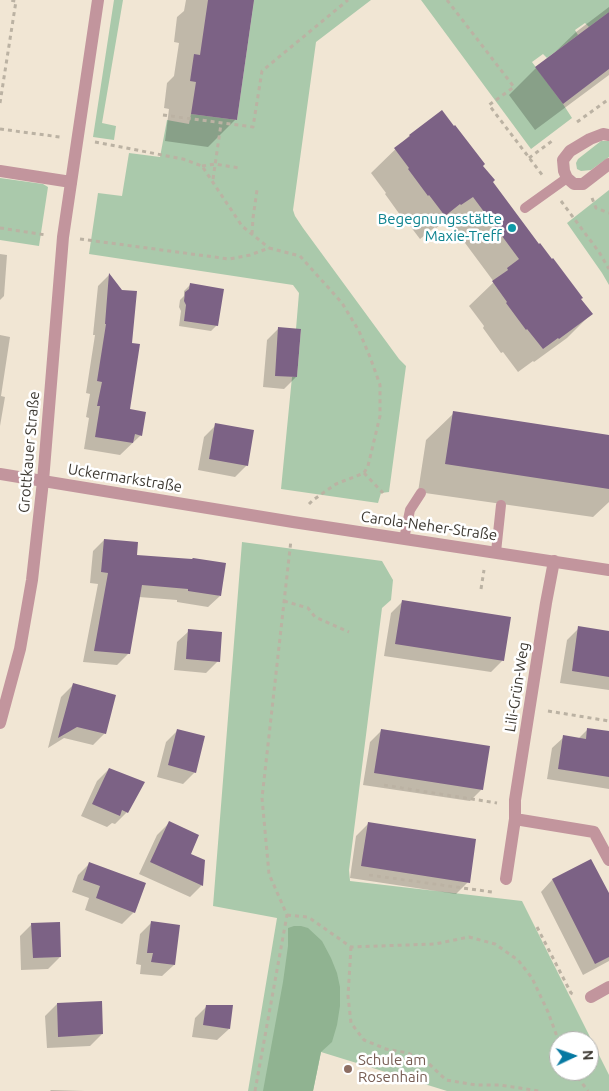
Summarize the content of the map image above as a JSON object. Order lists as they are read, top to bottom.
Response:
{
  "streets": {
    "street": [
      "Grottkauer Straße",
      "Uckermarkstraße",
      "Carola-Neher-Straße",
      "Lili-Grün-Weg"
    ]
  },
  "crossings": [
    ["Grottkauer Straße", "Uckermarkstraße"],
    ["Uckermarkstraße", "Carola-Neher-Straße"],
    ["Carola-Neher-Straße", "Lili-Grün-Weg"]
  ],
  "places": ["Begegnungsstätte Maxie-Treff", "Schule am Rosenhain"],
  "north": "right"
}
